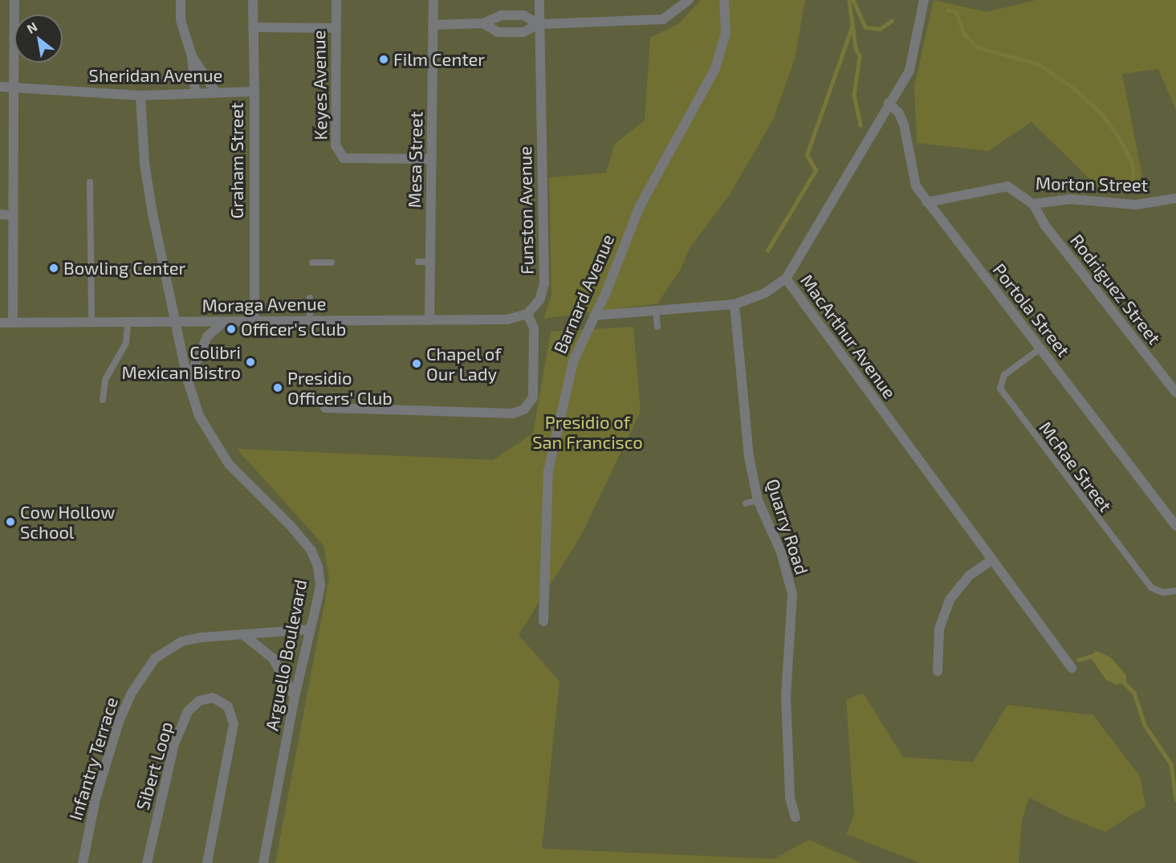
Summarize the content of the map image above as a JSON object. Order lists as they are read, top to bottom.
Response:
{
  "streets": {
    "street": [
      "Sheridan Avenue",
      "Keyes Avenue",
      "Mesa Street",
      "Graham Street",
      "Morton Street",
      "Funston Avenue",
      "Rodriguez Street",
      "Barnard Avenue",
      "Moraga Avenue",
      "Portola Street",
      "MacArthur Avenue",
      "Quarry Road",
      "Arguello Boulevard",
      "Infantry Terrace",
      "Sibert Loop"
    ],
    "lane": ["McRae Street"]
  },
  "crossings": [
    ["Sheridan Avenue", "Graham Street"],
    ["Sheridan Avenue", "Arguello Boulevard"],
    ["Keyes Avenue", "Mesa Street"],
    ["Mesa Street", "Moraga Avenue"],
    ["Graham Street", "Moraga Avenue"],
    ["Morton Street", "Rodriguez Street"],
    ["Morton Street", "Portola Street"],
    ["Funston Avenue", "Moraga Avenue"],
    ["Moraga Avenue", "Arguello Boulevard"],
    ["Portola Street", "MacArthur Avenue"],
    ["Portola Street", "McRae Street"],
    ["Arguello Boulevard", "Infantry Terrace"]
  ],
  "parks": ["Presidio of San Francisco"],
  "places": [
    "Film Center",
    "Bowling Center",
    "Officer's Club",
    "Colibri Mexican Bistro",
    "Chapel of Our Lady",
    "Presidio Officers' Club",
    "Cow Hollow School"
  ],
  "north": "top left"
}
